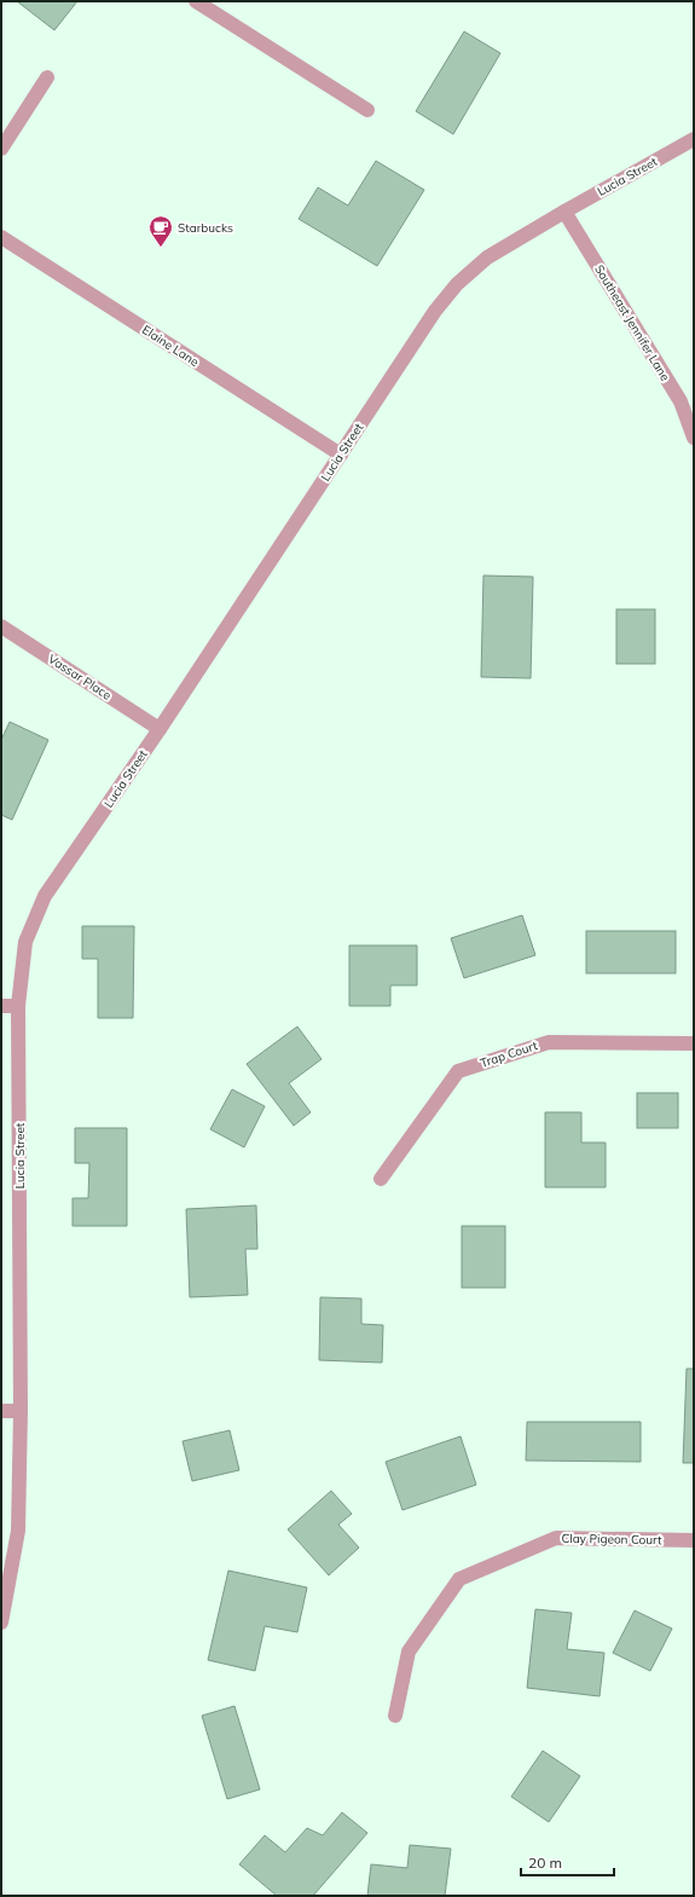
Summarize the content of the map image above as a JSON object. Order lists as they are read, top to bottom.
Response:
{
  "streets": {
    "street": [
      "Lucia Street",
      "Southeast Jennifer Lane",
      "Elaine Lane",
      "Vassar Place",
      "Trap Court",
      "Clay Pigeon Court"
    ]
  },
  "crossings": [
    ["Lucia Street", "Southeast Jennifer Lane"],
    ["Lucia Street", "Elaine Lane"],
    ["Lucia Street", "Vassar Place"]
  ],
  "places": {
    "cafe": ["Starbucks"]
  },
  "scale_bar": "20 m"
}
